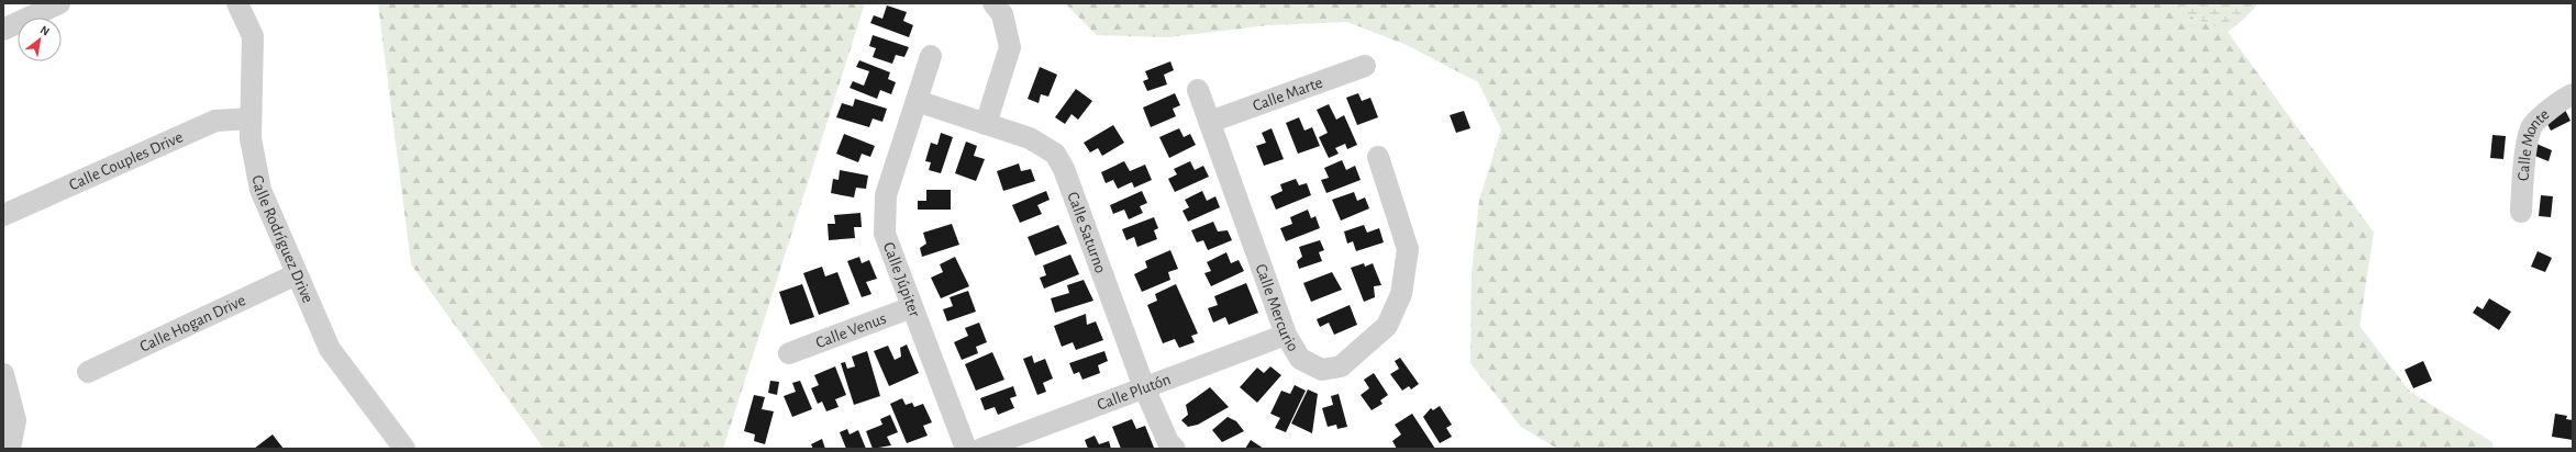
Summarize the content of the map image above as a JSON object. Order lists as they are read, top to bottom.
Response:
{
  "streets": {
    "street": [
      "Calle Marte",
      "Calle Monte",
      "Calle Couples Drive",
      "Calle Saturno",
      "Calle Rodríguez Drive",
      "Calle Júpiter",
      "Calle Mercurio",
      "Calle Hogan Drive",
      "Calle Venus",
      "Calle Plutón"
    ]
  },
  "crossings": [
    ["Calle Marte", "Calle Mercurio"],
    ["Calle Couples Drive", "Calle Rodríguez Drive"],
    ["Calle Saturno", "Calle Júpiter"],
    ["Calle Saturno", "Calle Plutón"],
    ["Calle Rodríguez Drive", "Calle Hogan Drive"],
    ["Calle Júpiter", "Calle Venus"],
    ["Calle Mercurio", "Calle Plutón"]
  ],
  "north": "top right"
}
